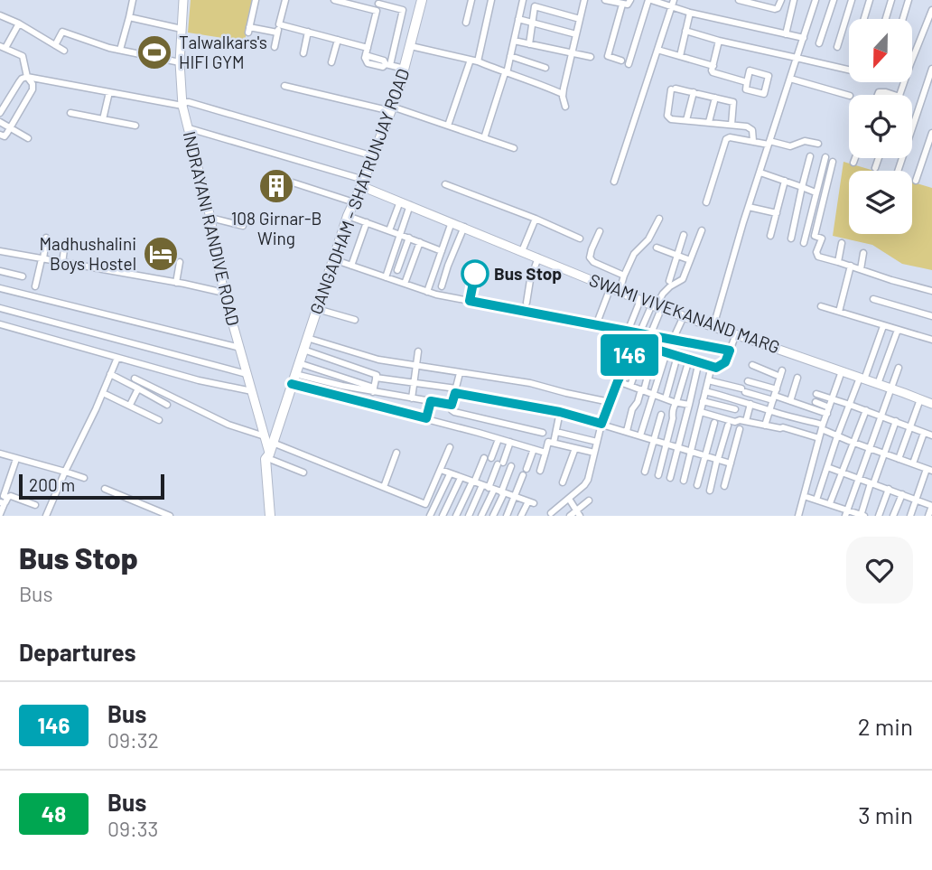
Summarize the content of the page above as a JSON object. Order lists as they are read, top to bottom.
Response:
{
  "streets": {
    "main road": ["GANGADHAM - SHATRUNJAY ROAD", "INDRAYANI RANDIVE ROAD", "SWAMI VIVEKANAND MARG"]
  },
  "crossings": [
    ["GANGADHAM - SHATRUNJAY ROAD", "INDRAYANI RANDIVE ROAD"],
    ["GANGADHAM - SHATRUNJAY ROAD", "SWAMI VIVEKANAND MARG"]
  ],
  "places": {
    "sports": ["Talwalkars's HIFI GYM"],
    "building": ["108 Girnar-B Wing"],
    "hotel": ["Madhushalini Boys Hostel"],
    "other": ["Bus Stop"]
  },
  "lines": ["bus line 146"],
  "scale_bar": "200 m",
  "north": "bottom",
  "page": {
    "on_map": "146",
    "scale": "200 m",
    "heading": [
      ["Bus Stop", "Bus"],
      "Departures"
    ],
    "list": [
      {
        "mark": "146",
        "name": "Bus",
        "note": "09:32",
        "value": "2 min"
      },
      {
        "mark": "48",
        "name": "Bus",
        "note": "09:33",
        "value": "3 min"
      }
    ]
  }
}
